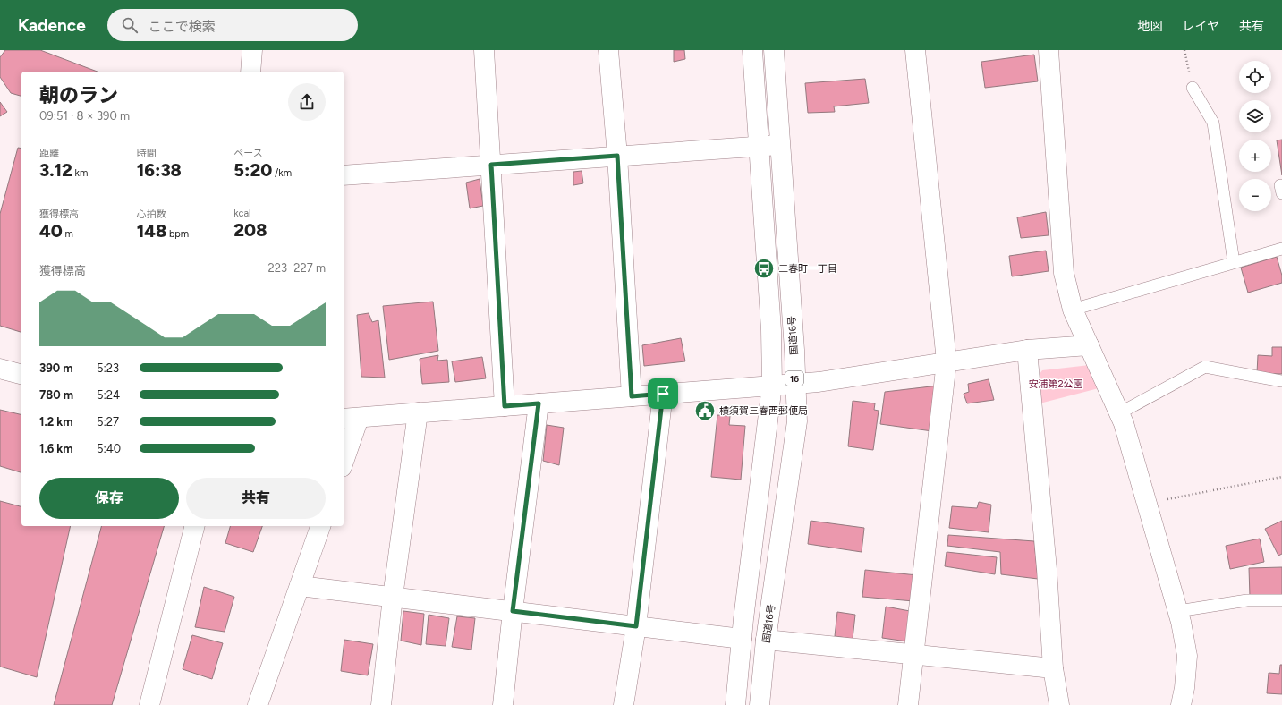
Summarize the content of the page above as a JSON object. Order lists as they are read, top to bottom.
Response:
{
  "streets": {
    "main road": ["国道16号", "16"]
  },
  "parks": ["安浦第2公園"],
  "places": {
    "bus stop": ["三春町一丁目"],
    "public building": ["横須賀三春西郵便局"]
  },
  "page": {
    "header": "Kadence",
    "search": "ここで検索",
    "nav": ["地図", "レイヤ", "共有"],
    "map_buttons": ["+", "−"],
    "heading": ["朝のラン", "09:51 · 8 × 390 m"],
    "stats": [
      ["距離", "3.12 km"],
      ["時間", "16:38"],
      ["ペース", "5:20 /km"],
      ["獲得標高", "40 m"],
      ["心拍数", "148 bpm"],
      ["kcal", "208"]
    ],
    "chart": ["獲得標高", "223–227 m"],
    "list": [
      {
        "name": "390 m",
        "note": "5:23"
      },
      {
        "name": "780 m",
        "note": "5:24"
      },
      {
        "name": "1.2 km",
        "note": "5:27"
      },
      {
        "name": "1.6 km",
        "note": "5:40"
      }
    ],
    "buttons": ["保存", "共有"]
  }
}
